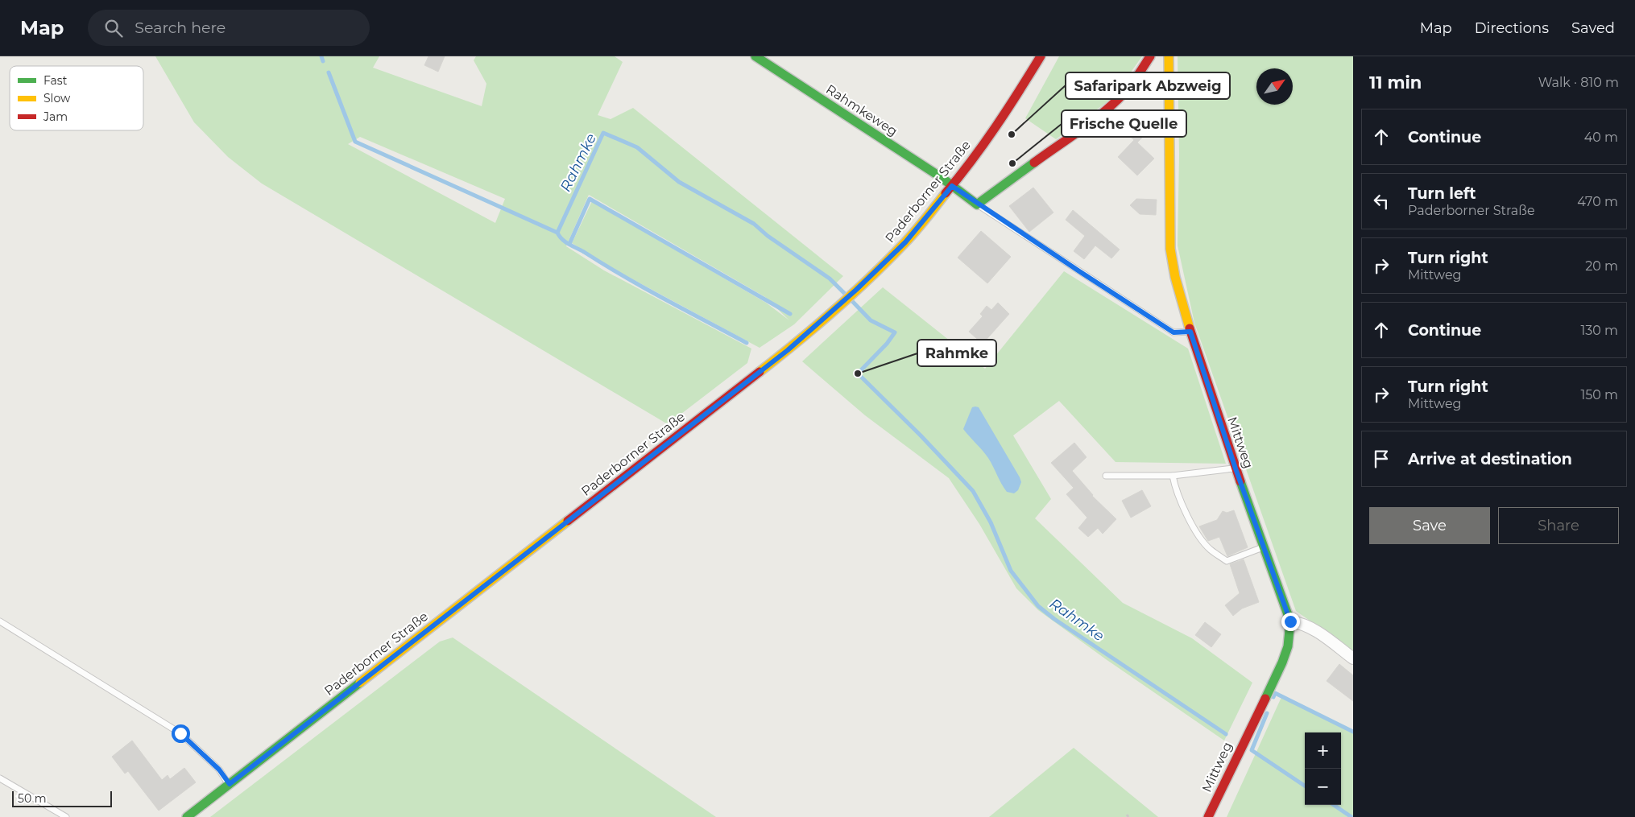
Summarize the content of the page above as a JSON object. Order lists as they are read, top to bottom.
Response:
{
  "streets": {
    "street": ["Rahmkeweg", "Paderborner Straße", "Mittweg"]
  },
  "crossings": [
    ["Rahmkeweg", "Paderborner Straße"]
  ],
  "water": ["Rahmke"],
  "places": ["Safaripark Abzweig", "Frische Quelle", "Rahmke"],
  "legend": ["Fast", "Slow", "Jam"],
  "scale_bar": "50 m",
  "north": "top right",
  "page": {
    "header": "Map",
    "search": "Search here",
    "nav": ["Map", "Directions", "Saved"],
    "heading": ["11 min", "Walk · 810 m"],
    "list": [
      ["Continue", "40 m"],
      ["Turn left", "Paderborner Straße", "470 m"],
      ["Turn right", "Mittweg", "20 m"],
      ["Continue", "130 m"],
      ["Turn right", "Mittweg", "150 m"],
      "Arrive at destination"
    ],
    "buttons": ["Save", "Share"],
    "map_buttons": ["+", "−"],
    "scale": "50 m"
  }
}
